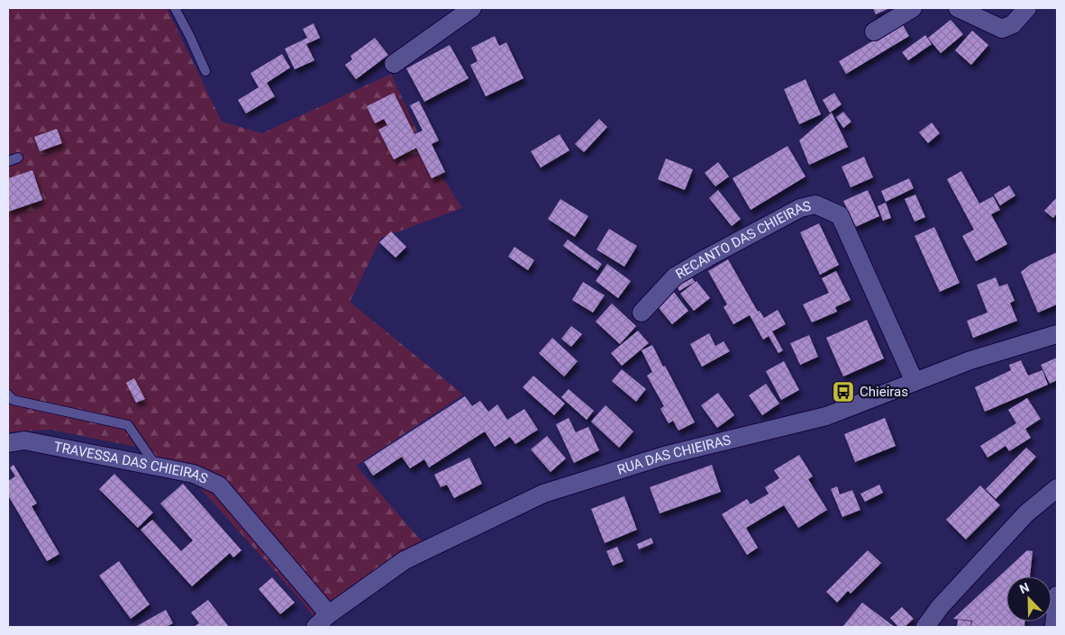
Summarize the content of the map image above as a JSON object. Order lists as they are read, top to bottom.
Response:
{
  "streets": {
    "street": ["RECANTO DAS CHIEIRAS", "RUA DAS CHIEIRAS", "TRAVESSA DAS CHIEIRAS"]
  },
  "crossings": [
    ["RECANTO DAS CHIEIRAS", "RUA DAS CHIEIRAS"],
    ["RUA DAS CHIEIRAS", "TRAVESSA DAS CHIEIRAS"]
  ],
  "places": {
    "bus stop": ["Chieiras"]
  },
  "north": "top left"
}
